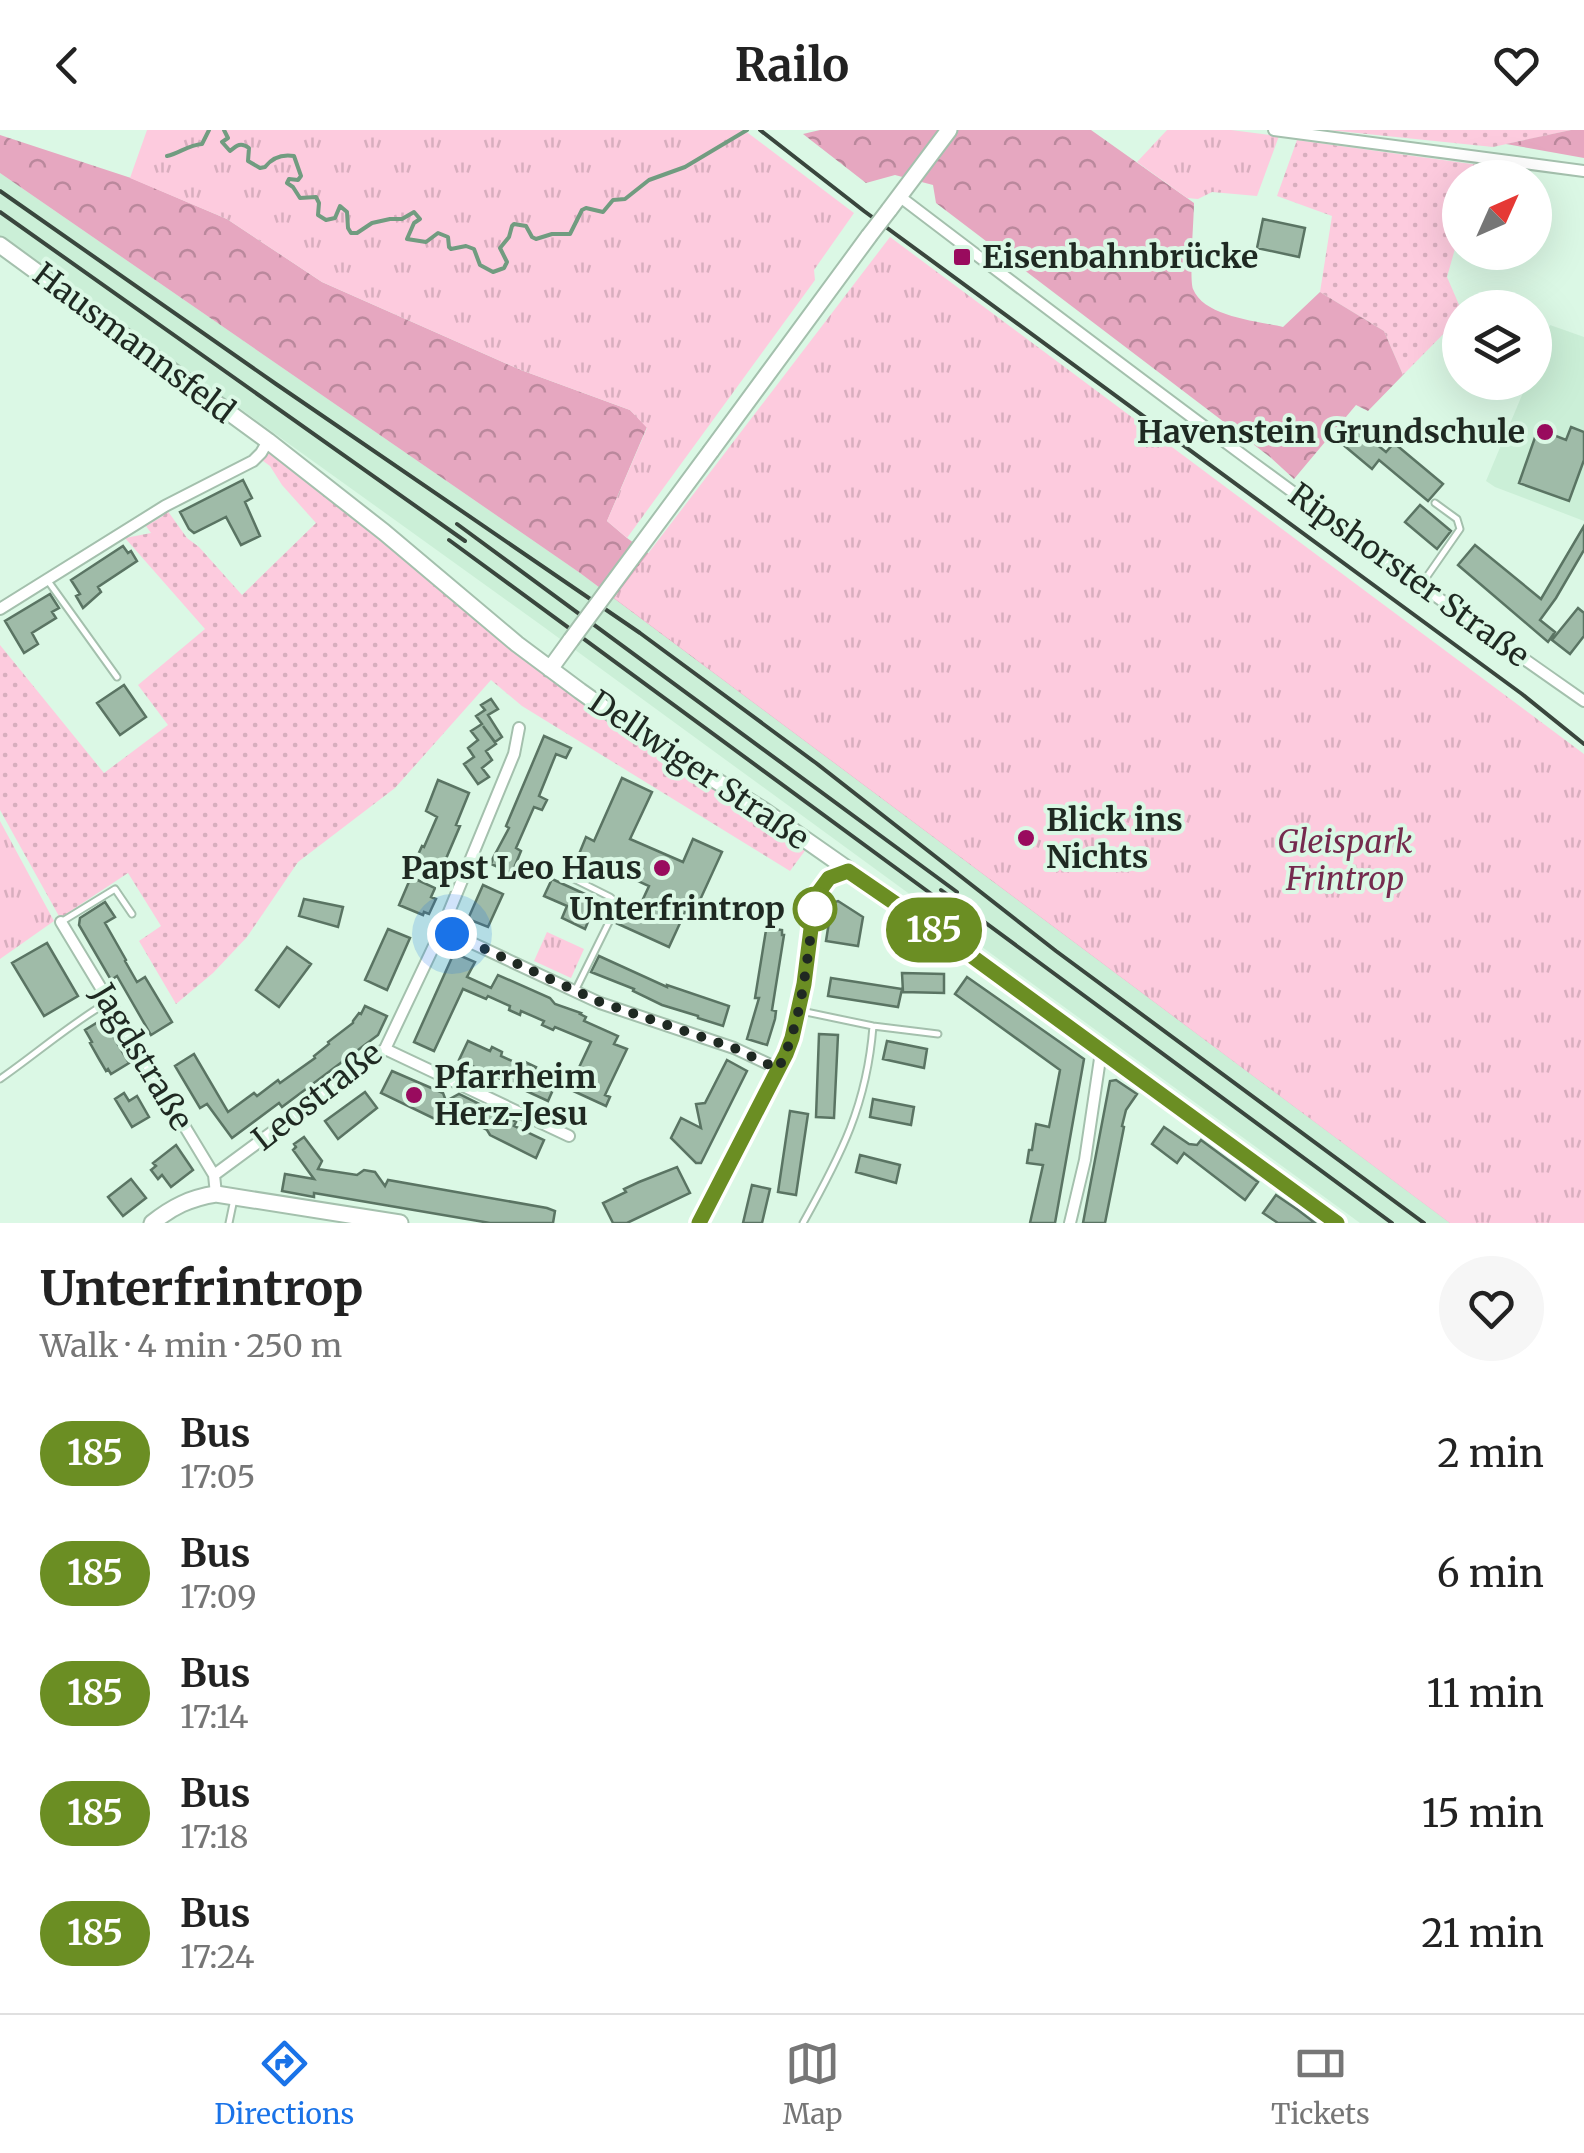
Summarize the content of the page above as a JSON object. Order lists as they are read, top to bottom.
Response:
{
  "streets": {
    "main road": ["Hausmannsfeld", "Dellwiger Straße"],
    "street": ["Ripshorster Straße", "Jagdstraße", "Leostraße"]
  },
  "crossings": [
    ["Hausmannsfeld", "Dellwiger Straße"],
    ["Jagdstraße", "Leostraße"]
  ],
  "parks": ["Gleispark Frintrop"],
  "places": {
    "transit": ["Eisenbahnbrücke"],
    "other": [
      "Havenstein Grundschule",
      "Blick ins Nichts",
      "Papst Leo Haus",
      "Unterfrintrop",
      "Pfarrheim Herz-Jesu"
    ]
  },
  "lines": ["bus line 185"],
  "north": "top right",
  "page": {
    "header": "Railo",
    "on_map": "185",
    "heading": ["Unterfrintrop", "Walk · 4 min · 250 m"],
    "list": [
      {
        "mark": "185",
        "name": "Bus",
        "note": "17:05",
        "value": "2 min"
      },
      {
        "mark": "185",
        "name": "Bus",
        "note": "17:09",
        "value": "6 min"
      },
      {
        "mark": "185",
        "name": "Bus",
        "note": "17:14",
        "value": "11 min"
      },
      {
        "mark": "185",
        "name": "Bus",
        "note": "17:18",
        "value": "15 min"
      },
      {
        "mark": "185",
        "name": "Bus",
        "note": "17:24",
        "value": "21 min"
      }
    ],
    "tabs": ["Directions", "Map", "Tickets"]
  }
}
